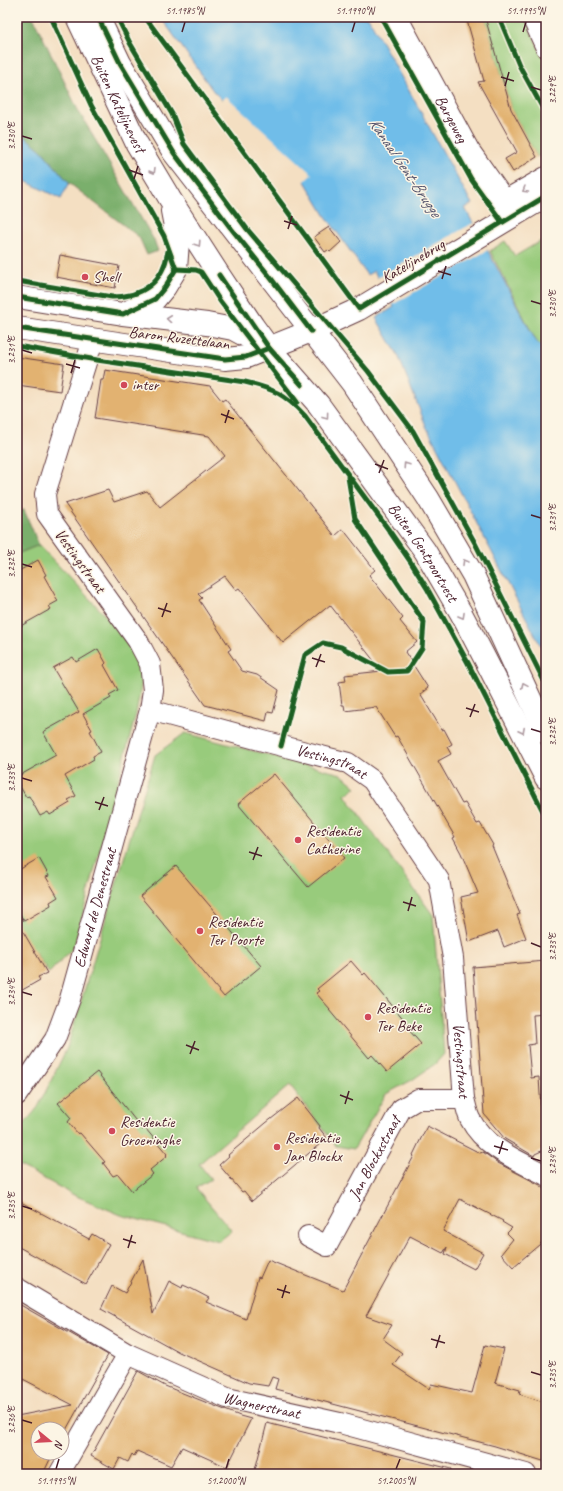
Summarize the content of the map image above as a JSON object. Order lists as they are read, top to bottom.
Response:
{
  "streets": {
    "main road": [
      "Buiten Katelijnevest",
      "Bargeweg",
      "Katelijnebrug",
      "Baron Ruzettelaan",
      "Buiten Gentpoortvest"
    ],
    "street": [
      "Vestingstraat",
      "Edward de Denestraat",
      "Jan Blockxstraat",
      "Wagnerstraat"
    ]
  },
  "crossings": [
    ["Buiten Katelijnevest", "Baron Ruzettelaan"],
    ["Buiten Katelijnevest", "Buiten Gentpoortvest"],
    ["Bargeweg", "Katelijnebrug"],
    ["Katelijnebrug", "Baron Ruzettelaan"],
    ["Baron Ruzettelaan", "Buiten Gentpoortvest"],
    ["Baron Ruzettelaan", "Vestingstraat"],
    ["Vestingstraat", "Edward de Denestraat"],
    ["Vestingstraat", "Jan Blockxstraat"]
  ],
  "water": ["Kanaal Gent-Brugge"],
  "places": [
    "Shell",
    "inter",
    "Residentie Catherine",
    "Residentie Ter Poorte",
    "Residentie Ter Beke",
    "Residentie Groeninghe",
    "Residentie Jan Blockx"
  ],
  "north": "right",
  "coordinates": [
    "51.1985°N",
    "51.1990°N",
    "51.1995°N",
    "3.229°E",
    "3.230°E",
    "3.231°E",
    "3.232°E",
    "3.233°E",
    "3.234°E",
    "3.235°E",
    "3.236°E",
    "51.2000°N",
    "51.2005°N"
  ]
}
